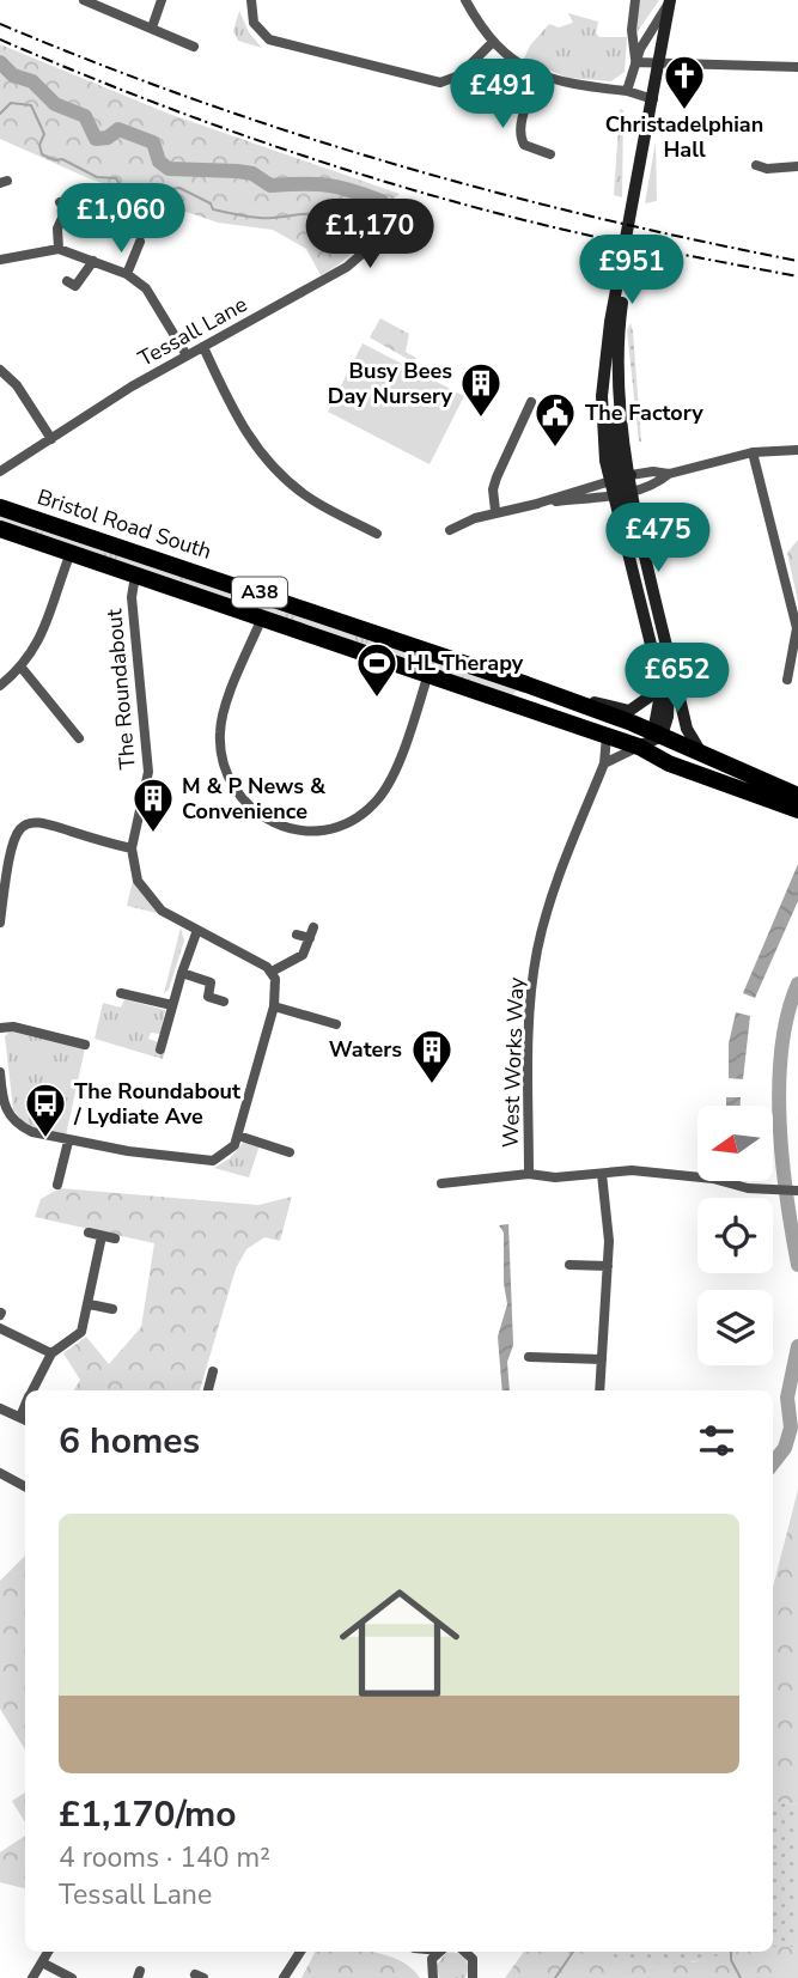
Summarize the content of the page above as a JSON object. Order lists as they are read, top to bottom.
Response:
{
  "streets": {
    "highway": ["Bristol Road South", "A38"],
    "street": ["Tessall Lane", "The Roundabout", "West Works Way"]
  },
  "crossings": [
    ["Bristol Road South", "The Roundabout"],
    ["Bristol Road South", "West Works Way"]
  ],
  "places": {
    "church": ["Christadelphian Hall"],
    "building": ["Busy Bees Day Nursery", "M & P News & Convenience", "Waters"],
    "public building": ["The Factory"],
    "sports": ["HL Therapy"],
    "bus stop": ["The Roundabout / Lydiate Ave"]
  },
  "north": "left",
  "page": {
    "price": [
      "£491",
      "£1,060",
      "£1,170",
      "£951",
      "£475",
      "£652"
    ],
    "heading": "6 homes",
    "list": [
      {
        "name": "£1,170/mo",
        "note": "4 rooms · 140 m² · Tessall Lane"
      }
    ]
  }
}
